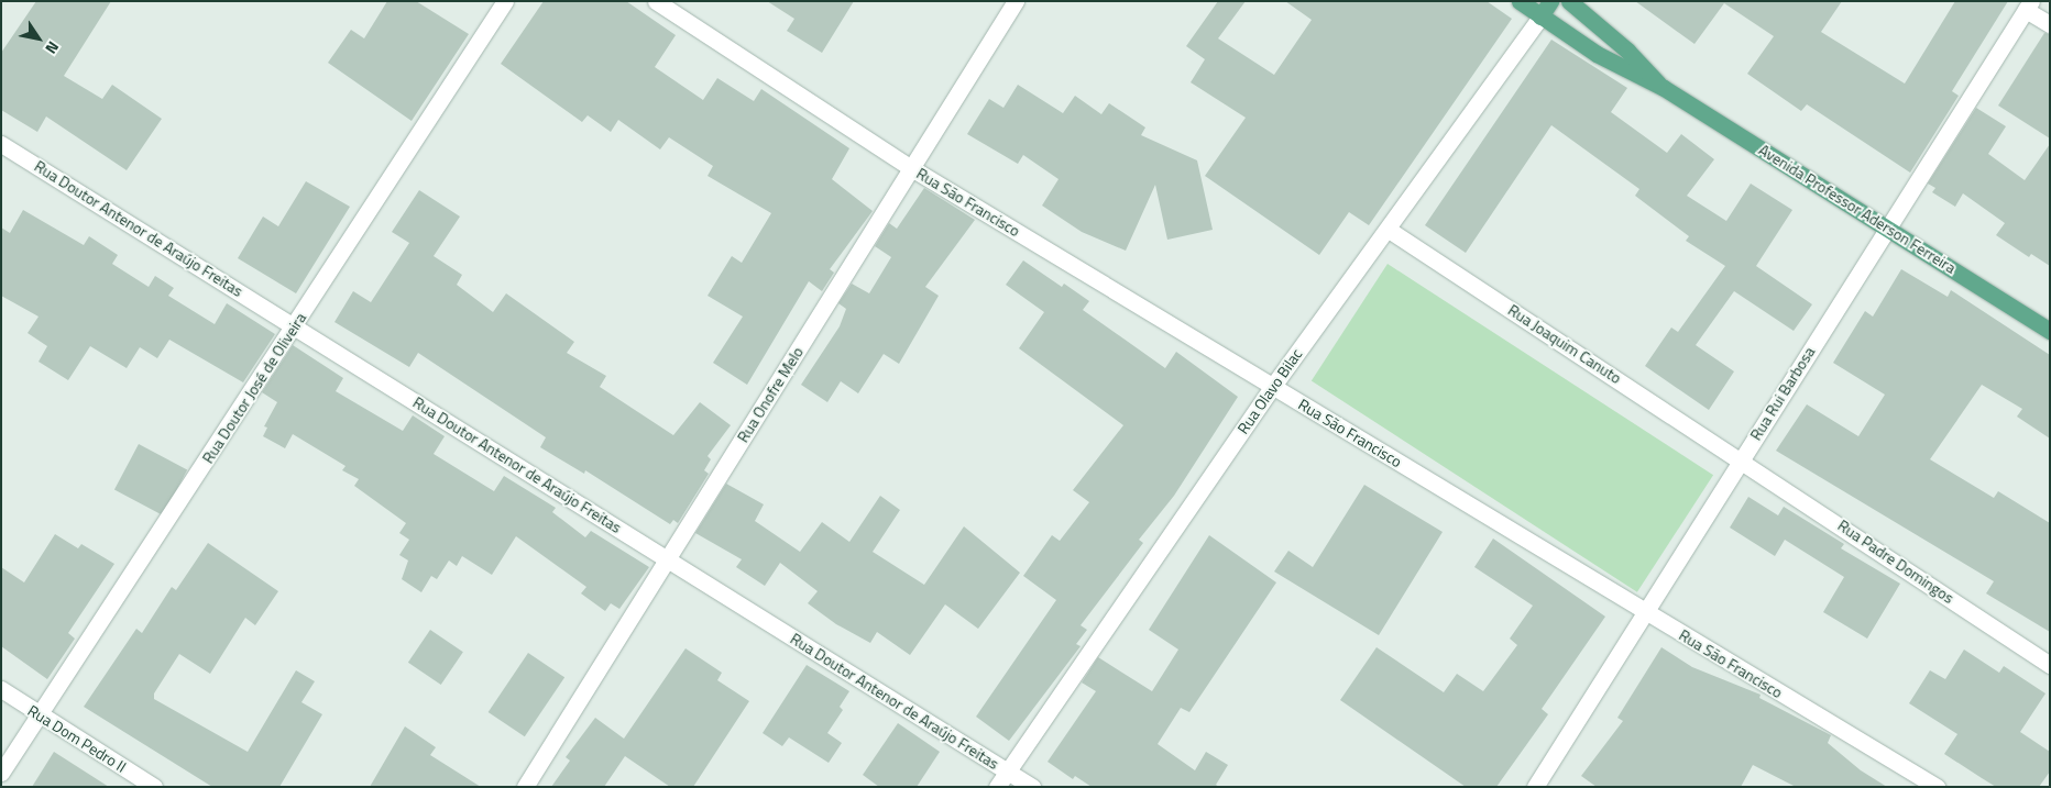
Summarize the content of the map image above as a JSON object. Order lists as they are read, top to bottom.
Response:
{
  "streets": {
    "main road": ["Avenida Professor Aderson Ferreira", "Rua Olavo Bilac"],
    "street": [
      "Rua São Francisco",
      "Rua Doutor Antenor de Araújo Freitas",
      "Rua Joaquim Canuto",
      "Rua Doutor José de Oliveira",
      "Rua Rui Barbosa",
      "Rua Onofre Melo",
      "Rua Padre Domingos",
      "Rua Dom Pedro II"
    ]
  },
  "crossings": [
    ["Rua São Francisco", "Rua Olavo Bilac"],
    ["Rua São Francisco", "Rua Rui Barbosa"],
    ["Rua São Francisco", "Rua Onofre Melo"],
    ["Avenida Professor Aderson Ferreira", "Rua Rui Barbosa"],
    ["Rua Doutor Antenor de Araújo Freitas", "Rua Doutor José de Oliveira"],
    ["Rua Doutor Antenor de Araújo Freitas", "Rua Olavo Bilac"],
    ["Rua Doutor Antenor de Araújo Freitas", "Rua Onofre Melo"],
    ["Rua Joaquim Canuto", "Rua Olavo Bilac"],
    ["Rua Joaquim Canuto", "Rua Rui Barbosa"],
    ["Rua Joaquim Canuto", "Rua Padre Domingos"],
    ["Rua Doutor José de Oliveira", "Rua Dom Pedro II"],
    ["Rua Rui Barbosa", "Rua Padre Domingos"]
  ],
  "north": "bottom right"
}
